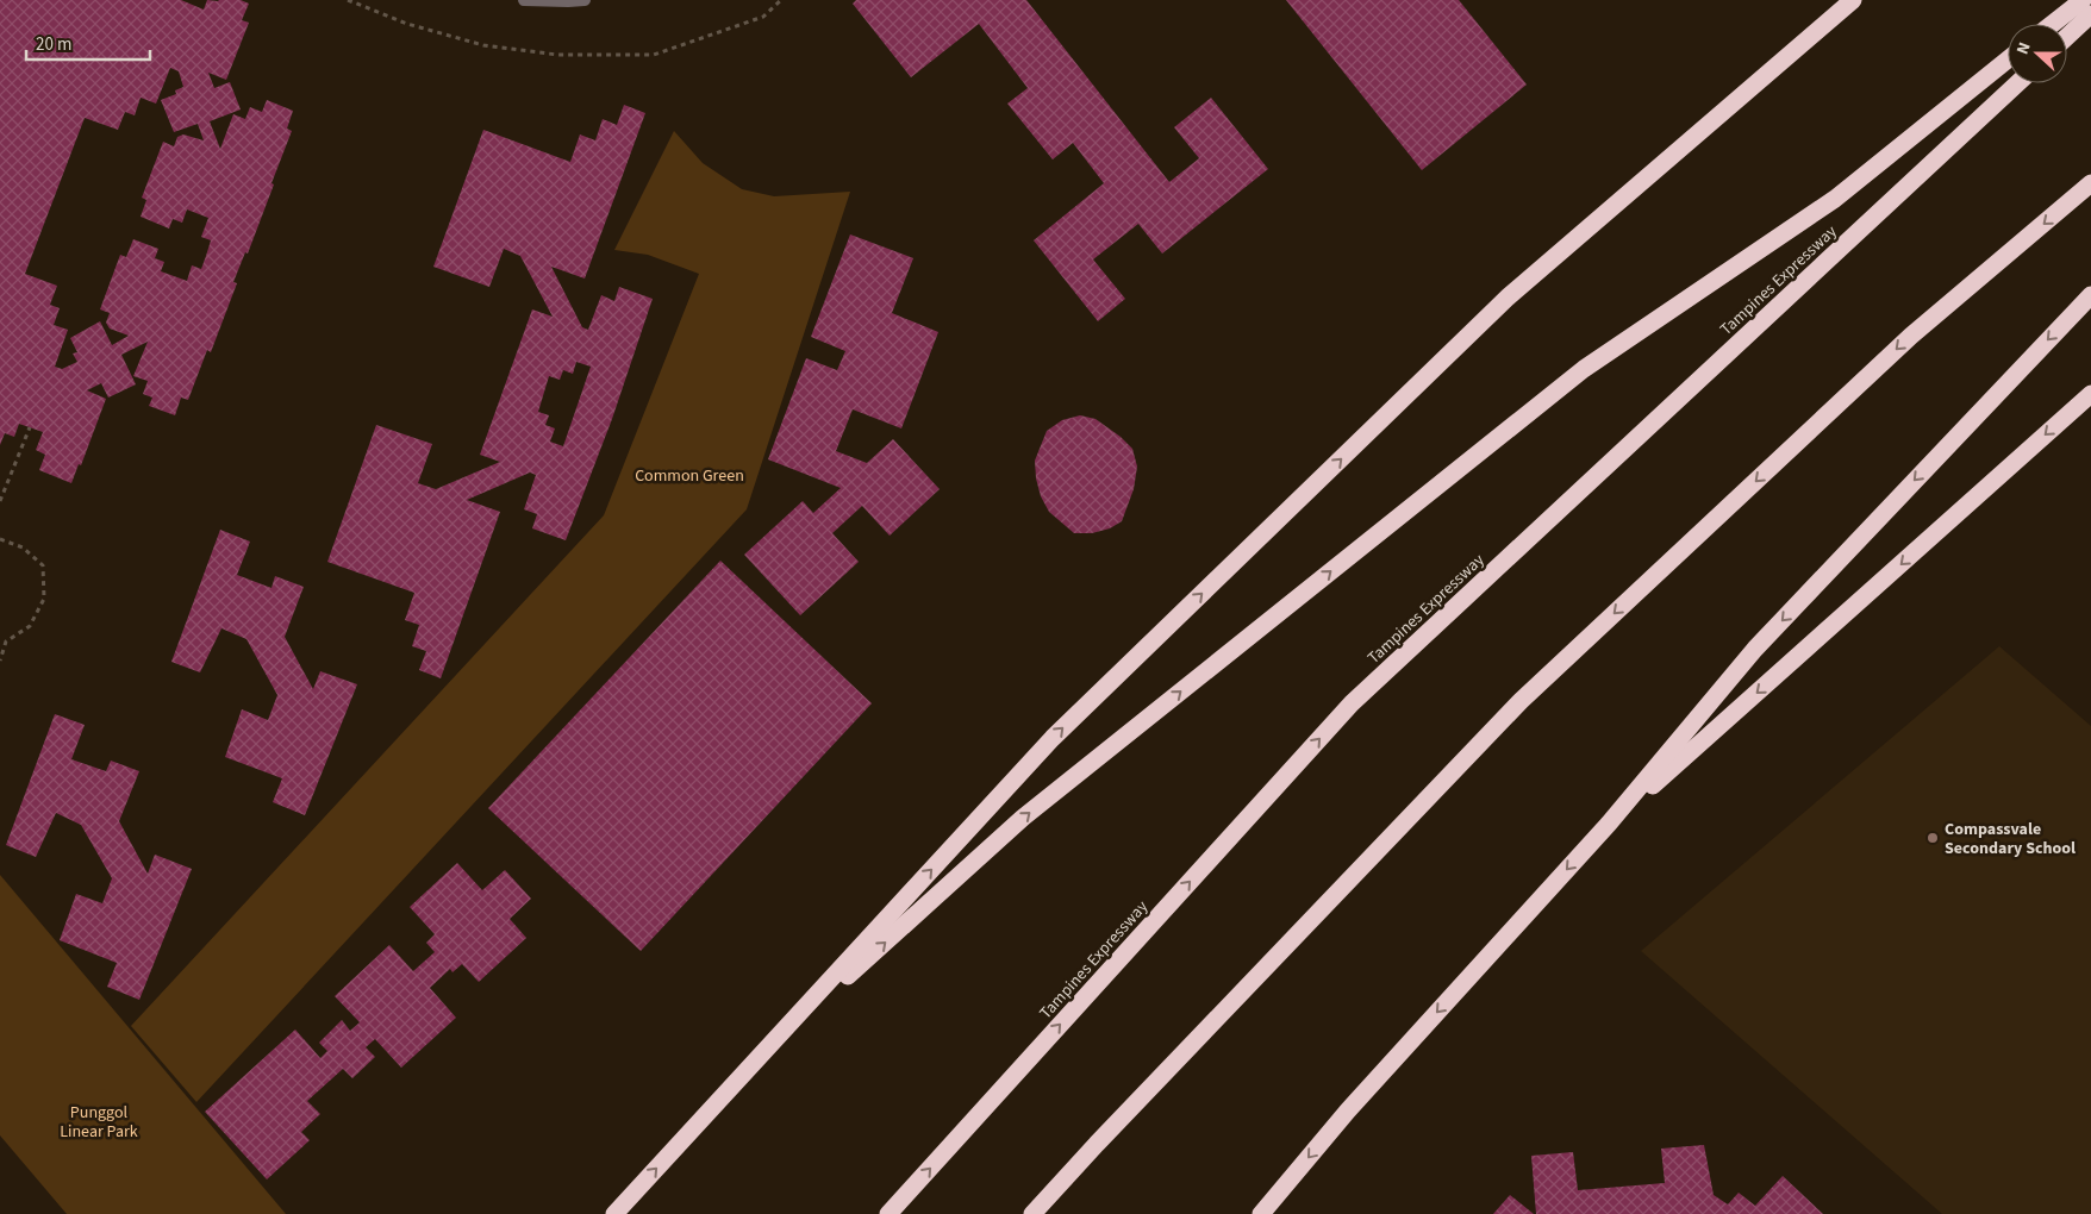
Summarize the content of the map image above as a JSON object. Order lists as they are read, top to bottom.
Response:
{
  "streets": {
    "highway": ["Tampines Expressway"]
  },
  "parks": ["Common Green", "Punggol Linear Park"],
  "places": ["Compassvale Secondary School"],
  "scale_bar": "20 m",
  "north": "left"
}
